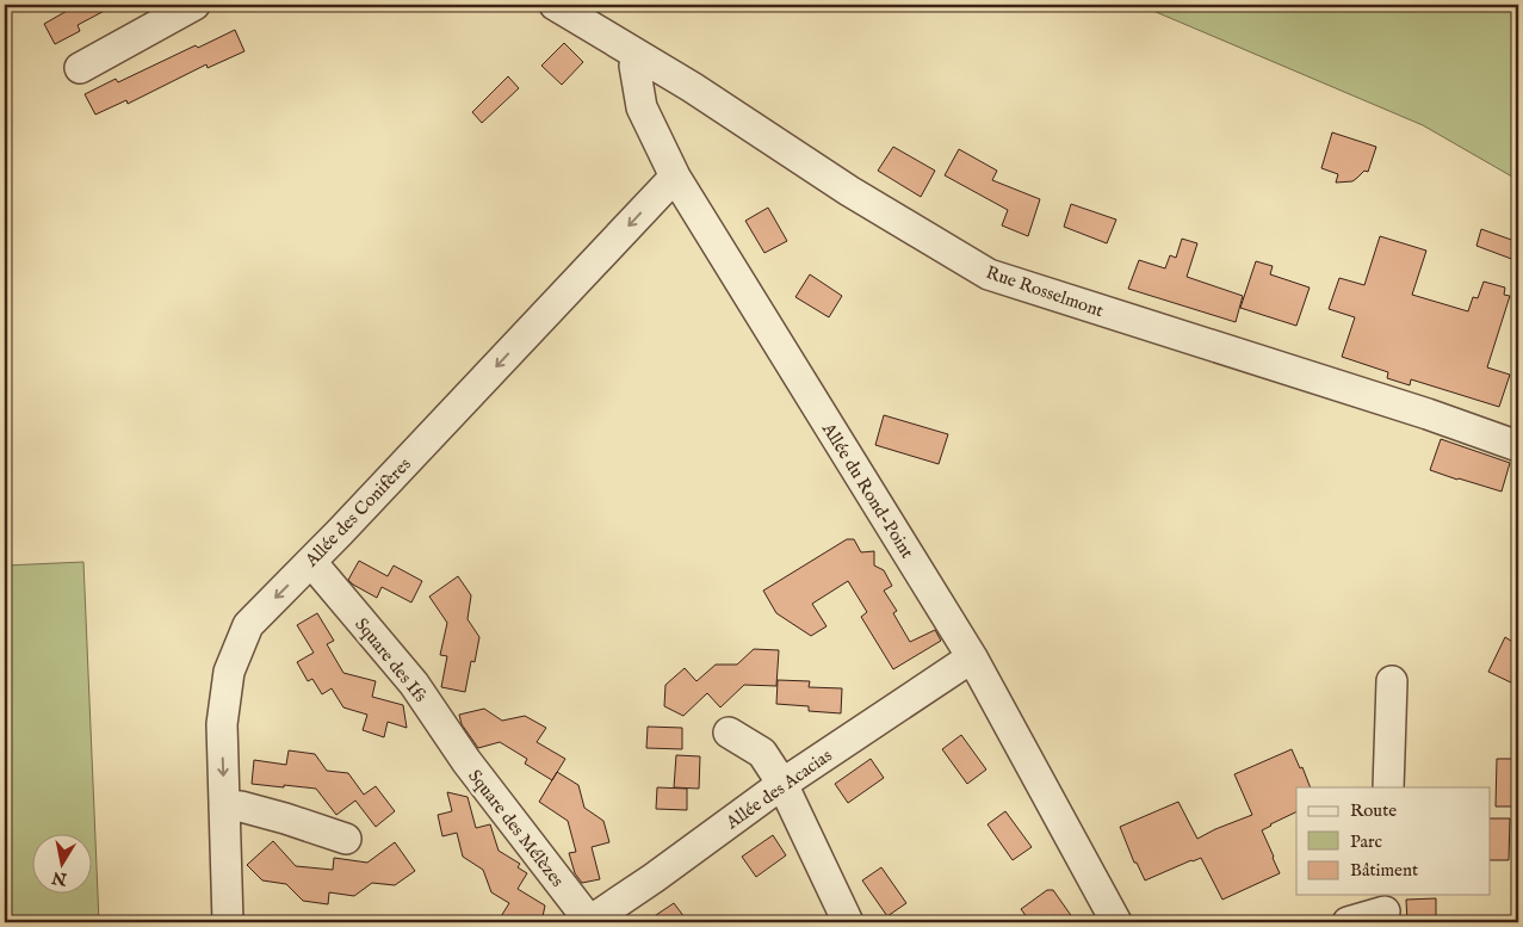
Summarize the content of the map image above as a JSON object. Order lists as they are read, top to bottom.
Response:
{
  "streets": {
    "street": [
      "Rue Rosselmont",
      "Allée du Rond-Point",
      "Allée des Conifères",
      "Square des Ifs",
      "Allée des Acacias",
      "Square des Mélèzes"
    ]
  },
  "crossings": [
    ["Rue Rosselmont", "Allée du Rond-Point"],
    ["Allée du Rond-Point", "Allée des Conifères"],
    ["Allée du Rond-Point", "Allée des Acacias"],
    ["Allée des Conifères", "Square des Ifs"],
    ["Square des Ifs", "Square des Mélèzes"],
    ["Allée des Acacias", "Square des Mélèzes"]
  ],
  "one_way": ["Allée des Conifères"],
  "legend": ["Route", "Parc", "Bâtiment"],
  "north": "bottom"
}
